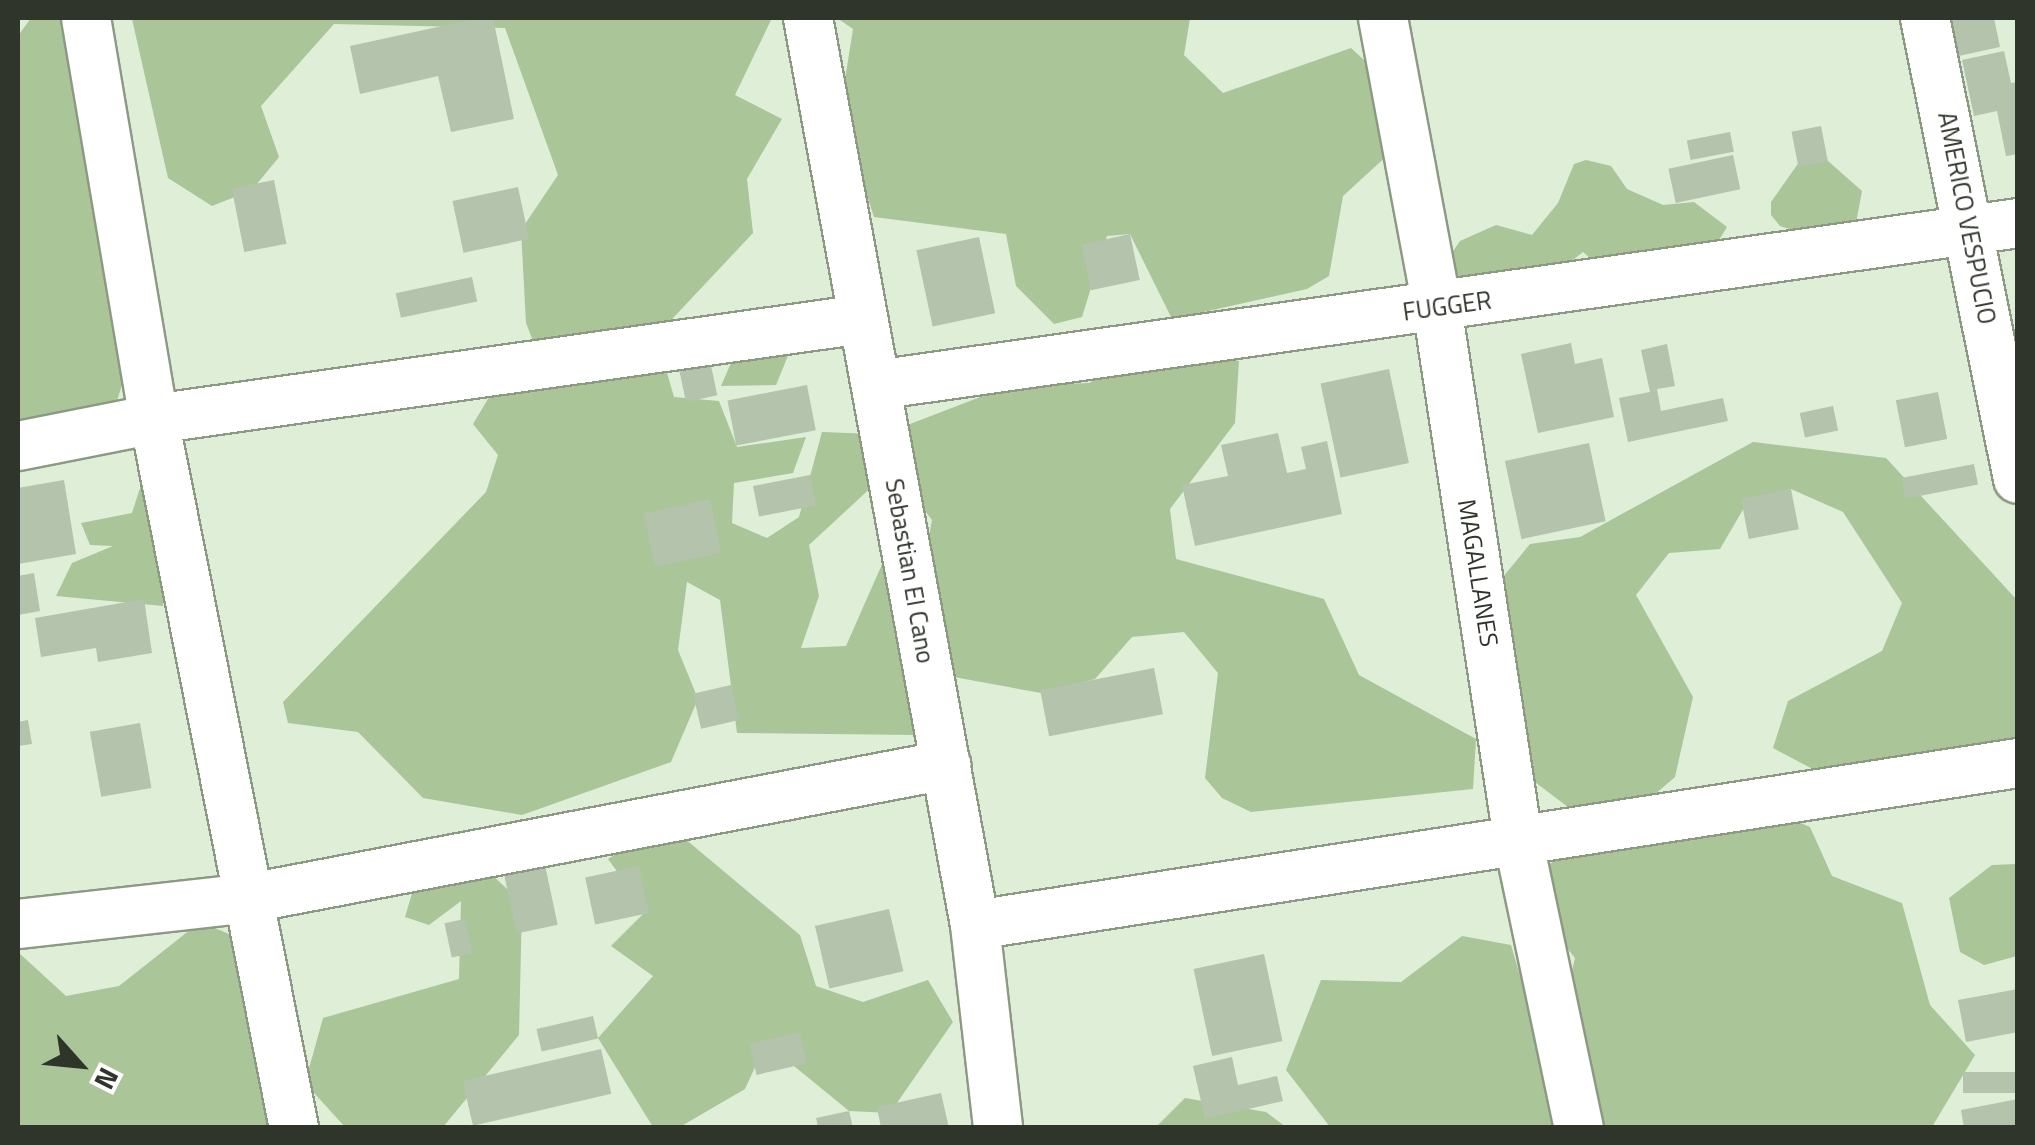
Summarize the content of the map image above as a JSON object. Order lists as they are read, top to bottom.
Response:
{
  "streets": {
    "street": [
      "AMERICO VESPUCIO",
      "FUGGER",
      "Sebastian El Cano",
      "MAGALLANES"
    ]
  },
  "crossings": [
    ["AMERICO VESPUCIO", "FUGGER"],
    ["FUGGER", "Sebastian El Cano"],
    ["FUGGER", "MAGALLANES"]
  ],
  "north": "bottom right"
}
